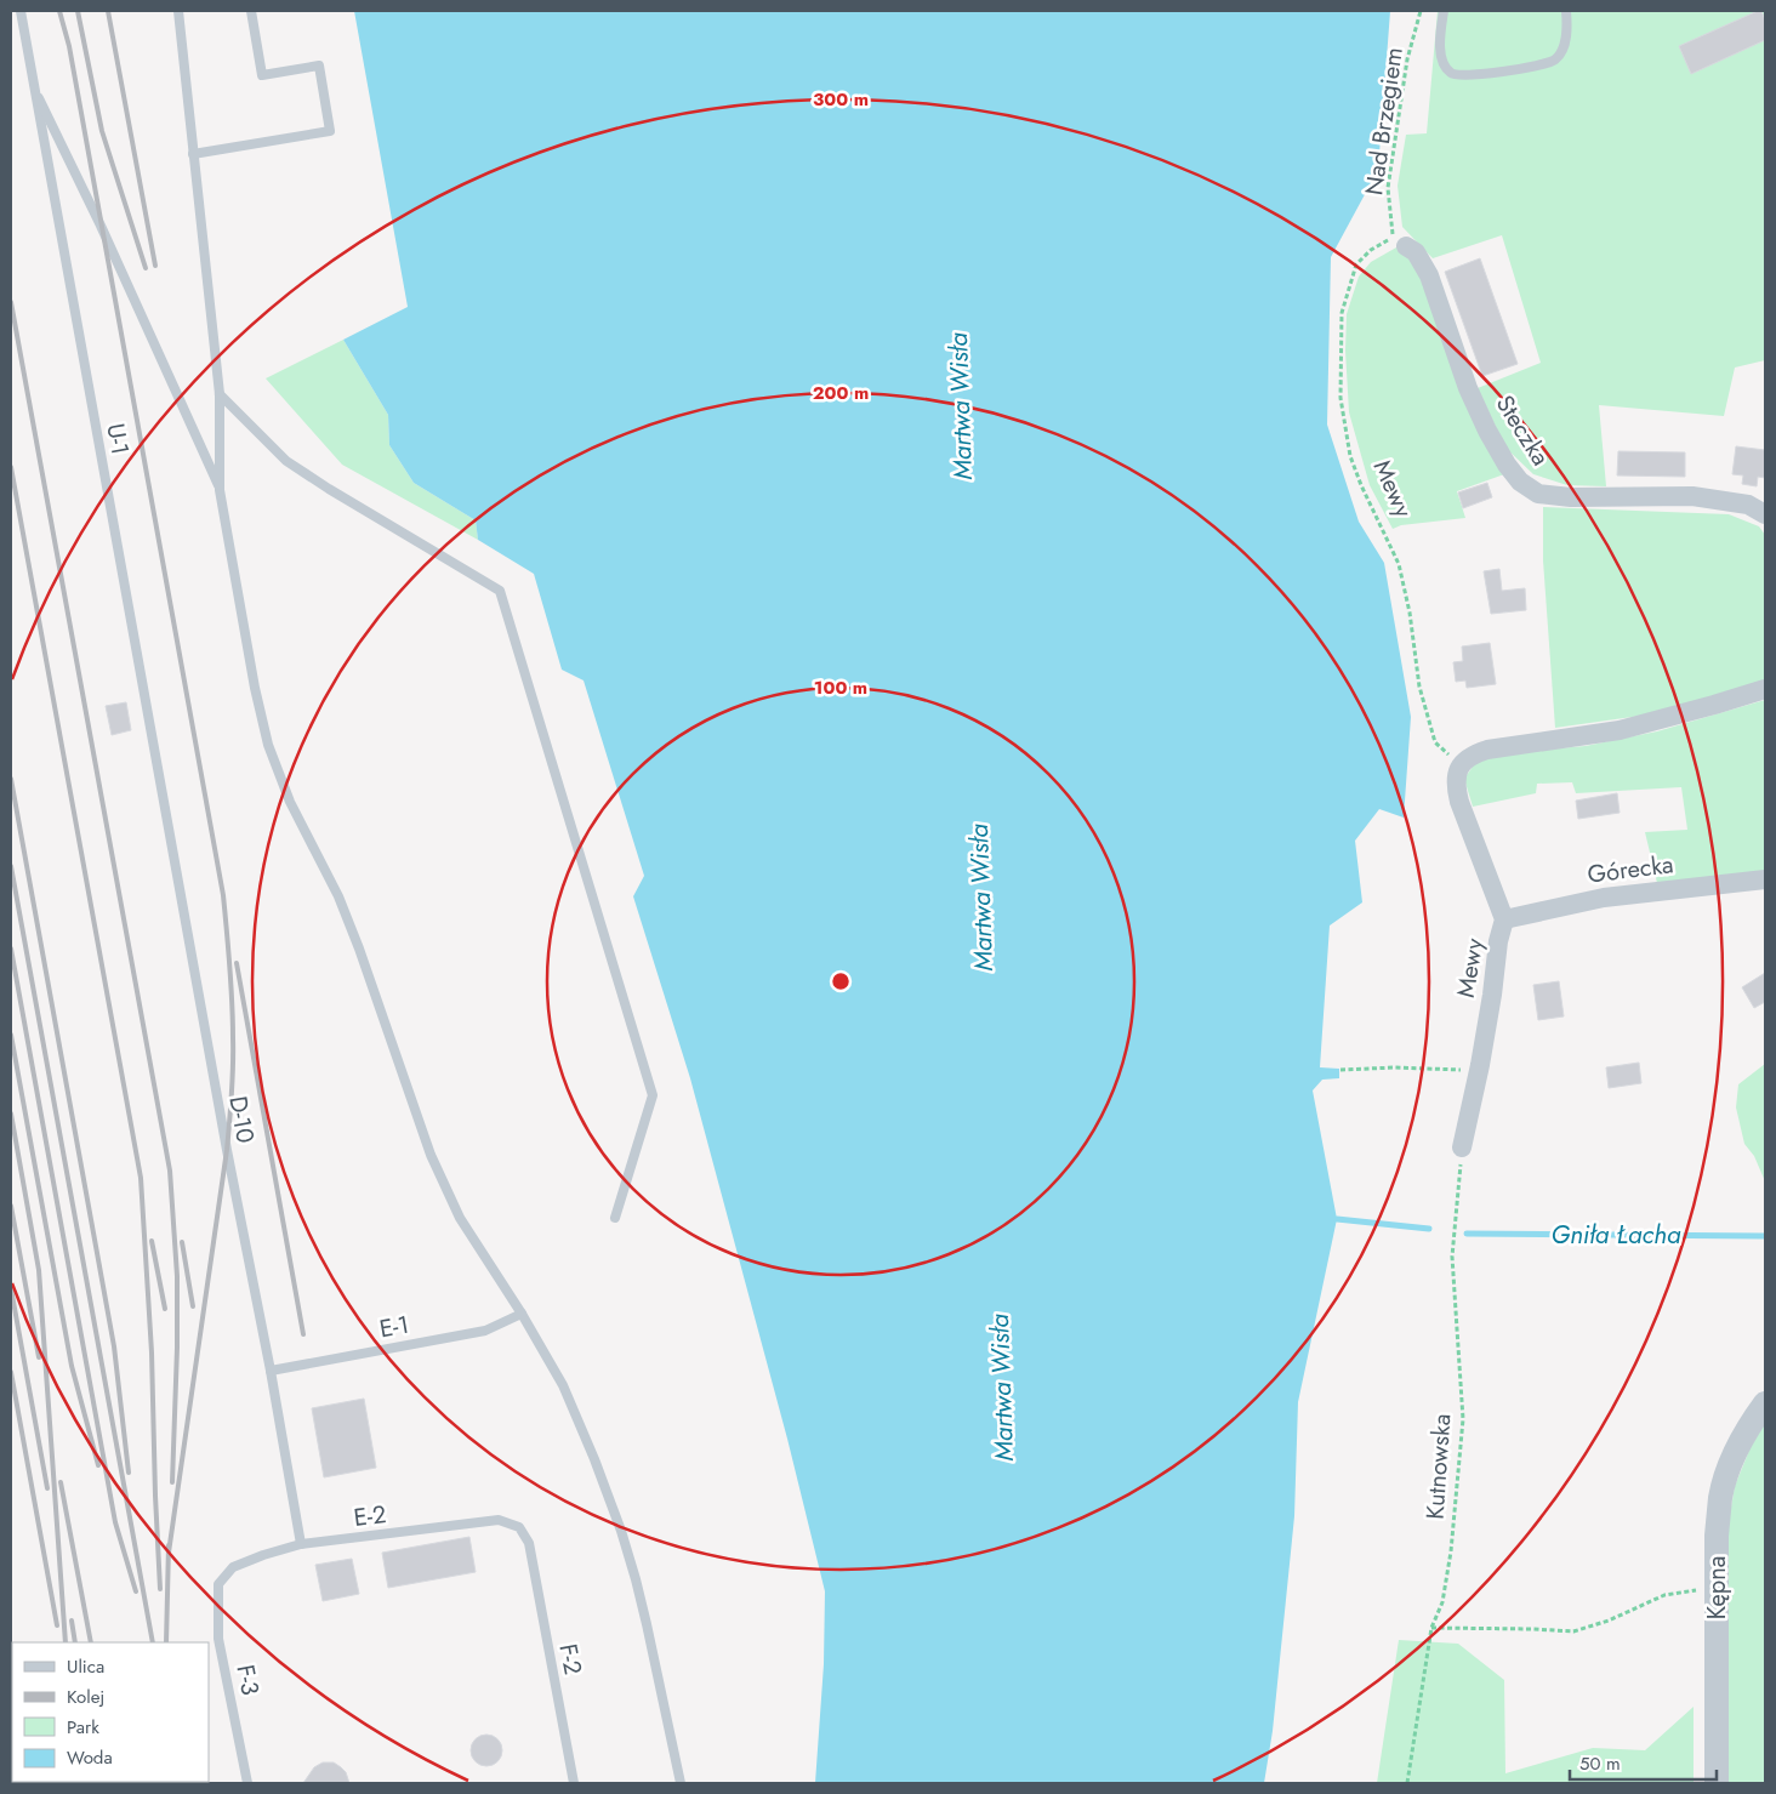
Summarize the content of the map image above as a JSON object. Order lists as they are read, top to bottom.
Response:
{
  "streets": {
    "street": [
      "Steczka",
      "Mewy",
      "Górecka",
      "Kępna"
    ],
    "lane": [
      "U-1",
      "D-10",
      "E-1",
      "E-2",
      "F-2",
      "F-3"
    ],
    "path": ["Nad Brzegiem", "Kutnowska"]
  },
  "crossings": [
    ["Nad Brzegiem", "Steczka"],
    ["Nad Brzegiem", "Mewy"],
    ["Steczka", "Mewy"],
    ["U-1", "D-10"],
    ["Mewy", "Górecka"],
    ["Mewy", "Kutnowska"],
    ["D-10", "E-1"],
    ["D-10", "E-2"],
    ["E-2", "F-2"],
    ["E-2", "F-3"]
  ],
  "water": ["Martwa Wisła", "Gniła Łacha"],
  "legend": [
    "Ulica",
    "Kolej",
    "Park",
    "Woda"
  ],
  "scale_bar": "50 m",
  "rings": ["300 m", "200 m", "100 m"]
}
